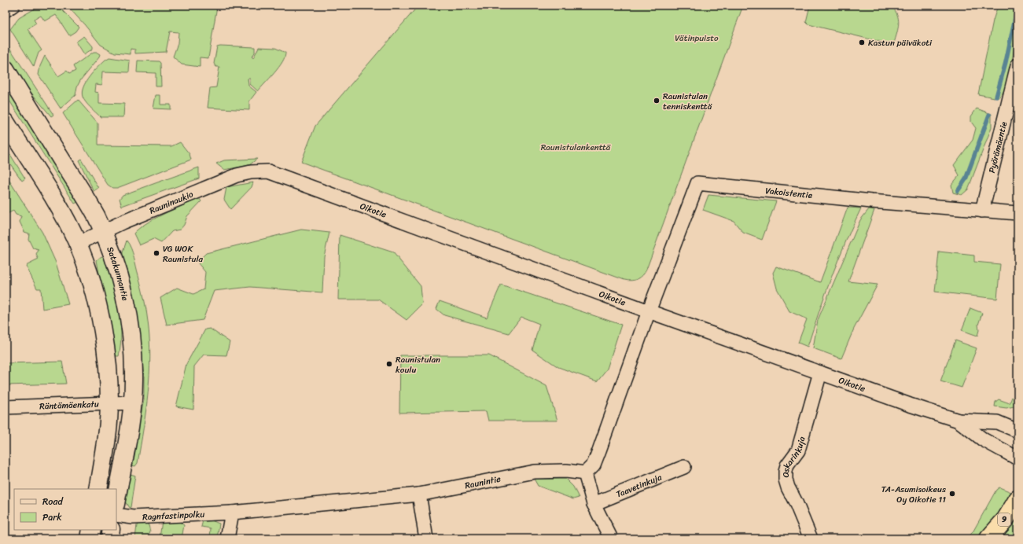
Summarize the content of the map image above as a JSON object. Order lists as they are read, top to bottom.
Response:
{
  "streets": {
    "highway": ["9"],
    "main road": ["Satakunnantie"],
    "street": [
      "Pyörämäentie",
      "Vakoistentie",
      "Rauninaukio",
      "Oikotie",
      "Räntämäenkatu",
      "Oskarinkuja",
      "Raunintie",
      "Taavetinkuja",
      "Ragnfastinpolku"
    ]
  },
  "crossings": [
    ["Pyörämäentie", "Vakoistentie"],
    ["Vakoistentie", "Oikotie"],
    ["Rauninaukio", "Oikotie"],
    ["Rauninaukio", "Satakunnantie"],
    ["Oikotie", "Oskarinkuja"],
    ["Satakunnantie", "Räntämäenkatu"],
    ["Raunintie", "Ragnfastinpolku"]
  ],
  "parks": ["Vätinpuisto", "Raunistulankenttä"],
  "places": [
    "Kastun päiväkoti",
    "Raunistulan tenniskenttä",
    "VG WOK Raunistula",
    "Raunistulan koulu",
    "TA-Asumisoikeus Oy Oikotie 11"
  ],
  "legend": ["Road", "Park"]
}
